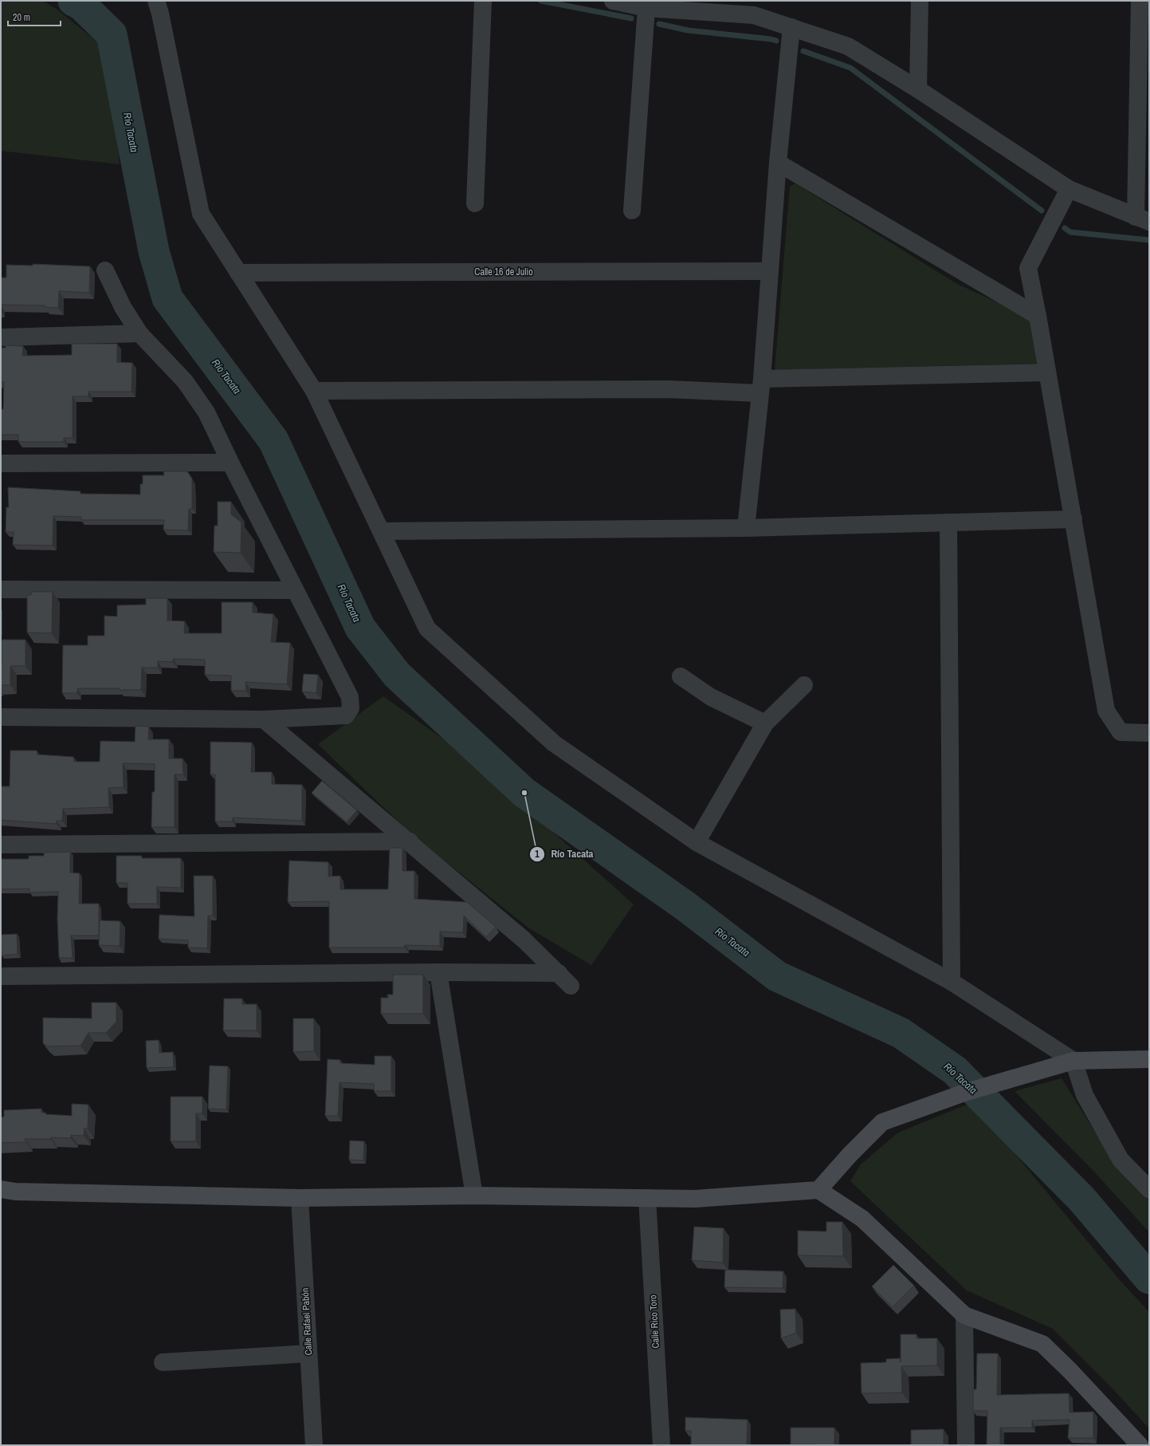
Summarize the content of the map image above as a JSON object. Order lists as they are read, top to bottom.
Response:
{
  "streets": {
    "street": ["Calle 16 de Julio", "Calle Rafael Pabón", "Calle Rico Toro"]
  },
  "water": ["Río Tacata"],
  "places": ["Río Tacata"],
  "scale_bar": "20 m"
}
